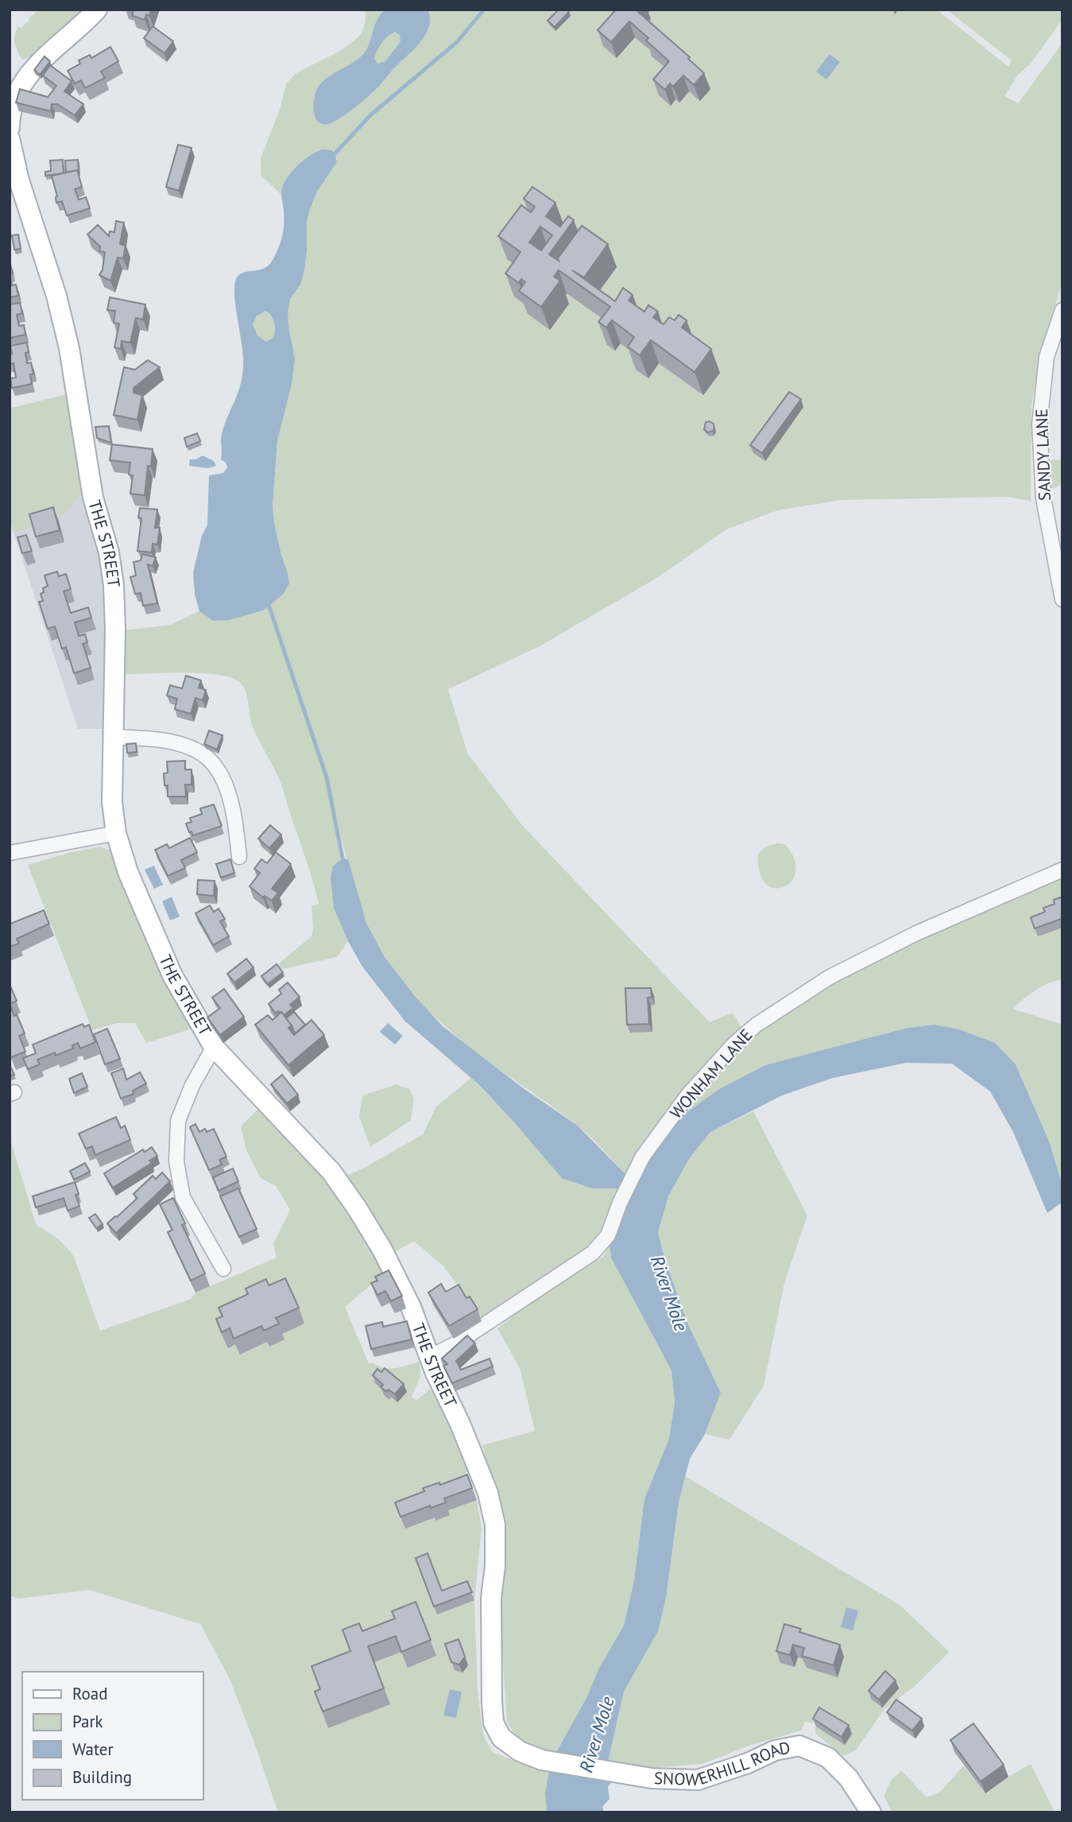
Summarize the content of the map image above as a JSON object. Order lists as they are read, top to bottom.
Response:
{
  "streets": {
    "street": [
      "SANDY LANE",
      "THE STREET",
      "WONHAM LANE",
      "SNOWERHILL ROAD"
    ]
  },
  "crossings": [
    ["THE STREET", "WONHAM LANE"],
    ["THE STREET", "SNOWERHILL ROAD"]
  ],
  "water": ["River Mole"],
  "legend": [
    "Road",
    "Park",
    "Water",
    "Building"
  ]
}
